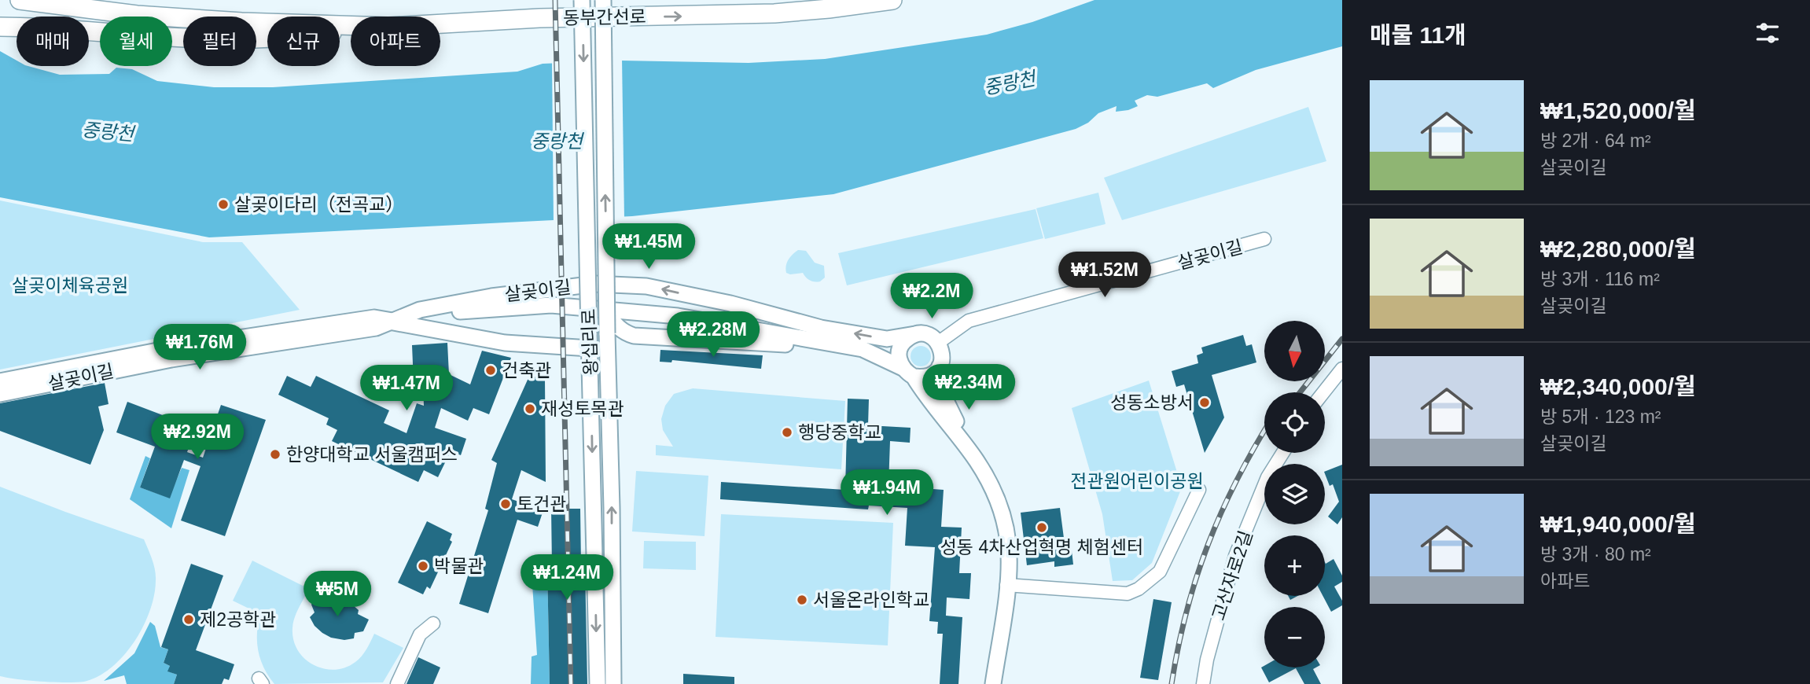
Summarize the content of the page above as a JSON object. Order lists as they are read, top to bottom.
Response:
{
  "streets": {
    "highway": ["동부간선로"],
    "main road": ["살곶이길", "왕십리로"],
    "street": ["고산자로2길"]
  },
  "one_way": ["동부간선로"],
  "water": ["중랑천"],
  "parks": ["살곶이체육공원", "전관원어린이공원"],
  "places": [
    "살곶이다리（전곡교）",
    "건축관",
    "성동소방서",
    "재성토목관",
    "행당중학교",
    "한양대학교 서울캠퍼스",
    "토건관",
    "성동 4차산업혁명 체험센터",
    "박물관",
    "서울온라인학교",
    "제2공학관"
  ],
  "north": "bottom",
  "page": {
    "heading": "매물 11개",
    "chip": [
      "매매",
      "월세",
      "필터",
      "신규",
      "아파트"
    ],
    "list": [
      {
        "name": "₩1,520,000/월",
        "note": "방 2개 · 64 m² · 살곶이길"
      },
      {
        "name": "₩2,280,000/월",
        "note": "방 3개 · 116 m² · 살곶이길"
      },
      {
        "name": "₩2,340,000/월",
        "note": "방 5개 · 123 m² · 살곶이길"
      },
      {
        "name": "₩1,940,000/월",
        "note": "방 3개 · 80 m² · 아파트"
      }
    ],
    "price": [
      "₩1.45M",
      "₩1.52M",
      "₩2.2M",
      "₩2.28M",
      "₩1.76M",
      "₩2.34M",
      "₩1.47M",
      "₩2.92M",
      "₩1.94M",
      "₩1.24M",
      "₩5M"
    ],
    "map_buttons": ["+", "−"]
  }
}
